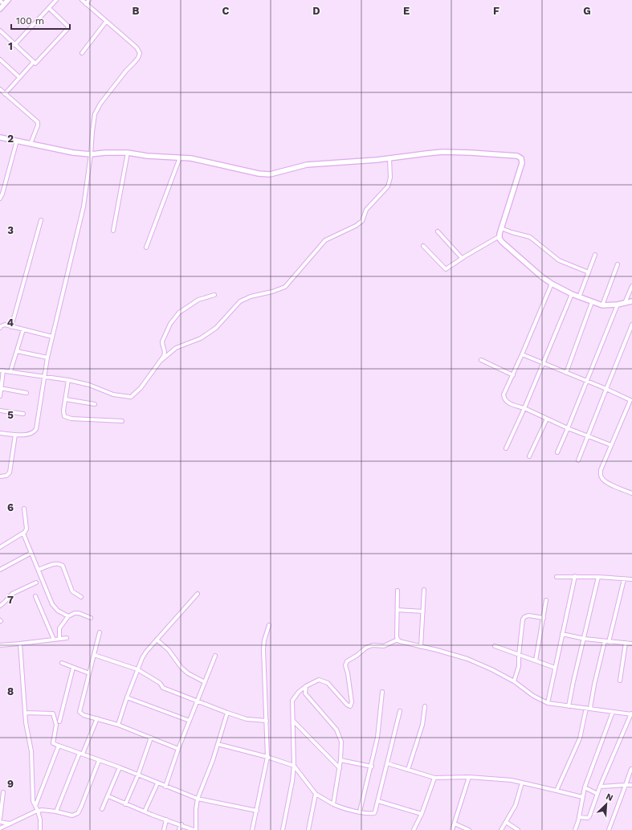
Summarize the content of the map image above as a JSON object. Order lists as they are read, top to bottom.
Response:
{
  "scale_bar": "100 m",
  "north": "top right",
  "grid": {
    "columns": [
      "B",
      "C",
      "D",
      "E",
      "F",
      "G"
    ],
    "rows": [
      "1",
      "2",
      "3",
      "4",
      "5",
      "6",
      "7",
      "8",
      "9"
    ]
  }
}
